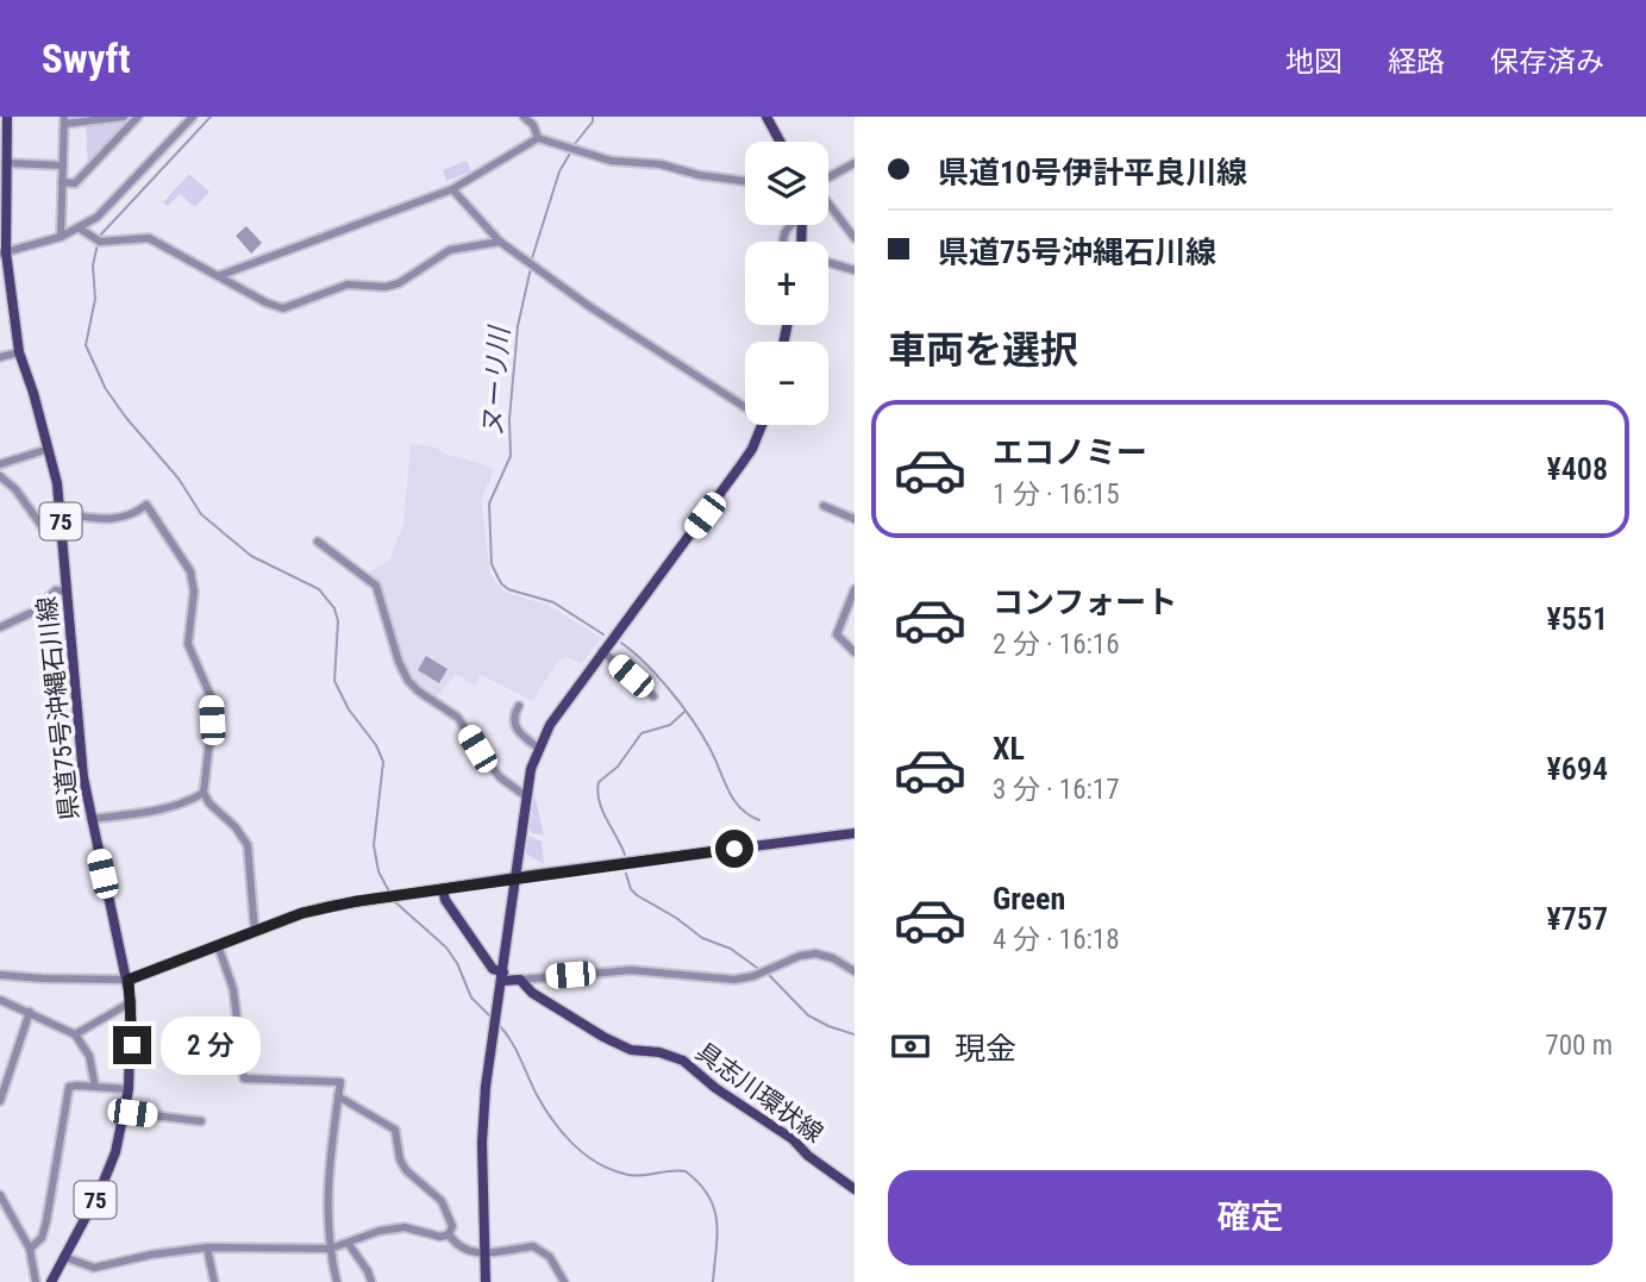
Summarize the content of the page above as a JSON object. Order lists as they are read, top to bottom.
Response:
{
  "streets": {
    "main road": ["75", "県道75号沖縄石川線", "具志川環状線"]
  },
  "water": ["ヌーリ川"],
  "page": {
    "header": "Swyft",
    "nav": ["地図", "経路", "保存済み"],
    "banner": ["県道10号伊計平良川線", "県道75号沖縄石川線"],
    "map_buttons": ["+", "−"],
    "heading": "車両を選択",
    "list": [
      {
        "name": "エコノミー",
        "note": "1 分 · 16:15",
        "value": "¥408"
      },
      {
        "name": "コンフォート",
        "note": "2 分 · 16:16",
        "value": "¥551"
      },
      {
        "name": "XL",
        "note": "3 分 · 16:17",
        "value": "¥694"
      },
      {
        "name": "Green",
        "note": "4 分 · 16:18",
        "value": "¥757"
      }
    ],
    "pay": ["現金", "700 m"],
    "bubble": "2 分",
    "buttons": "確定"
  }
}
